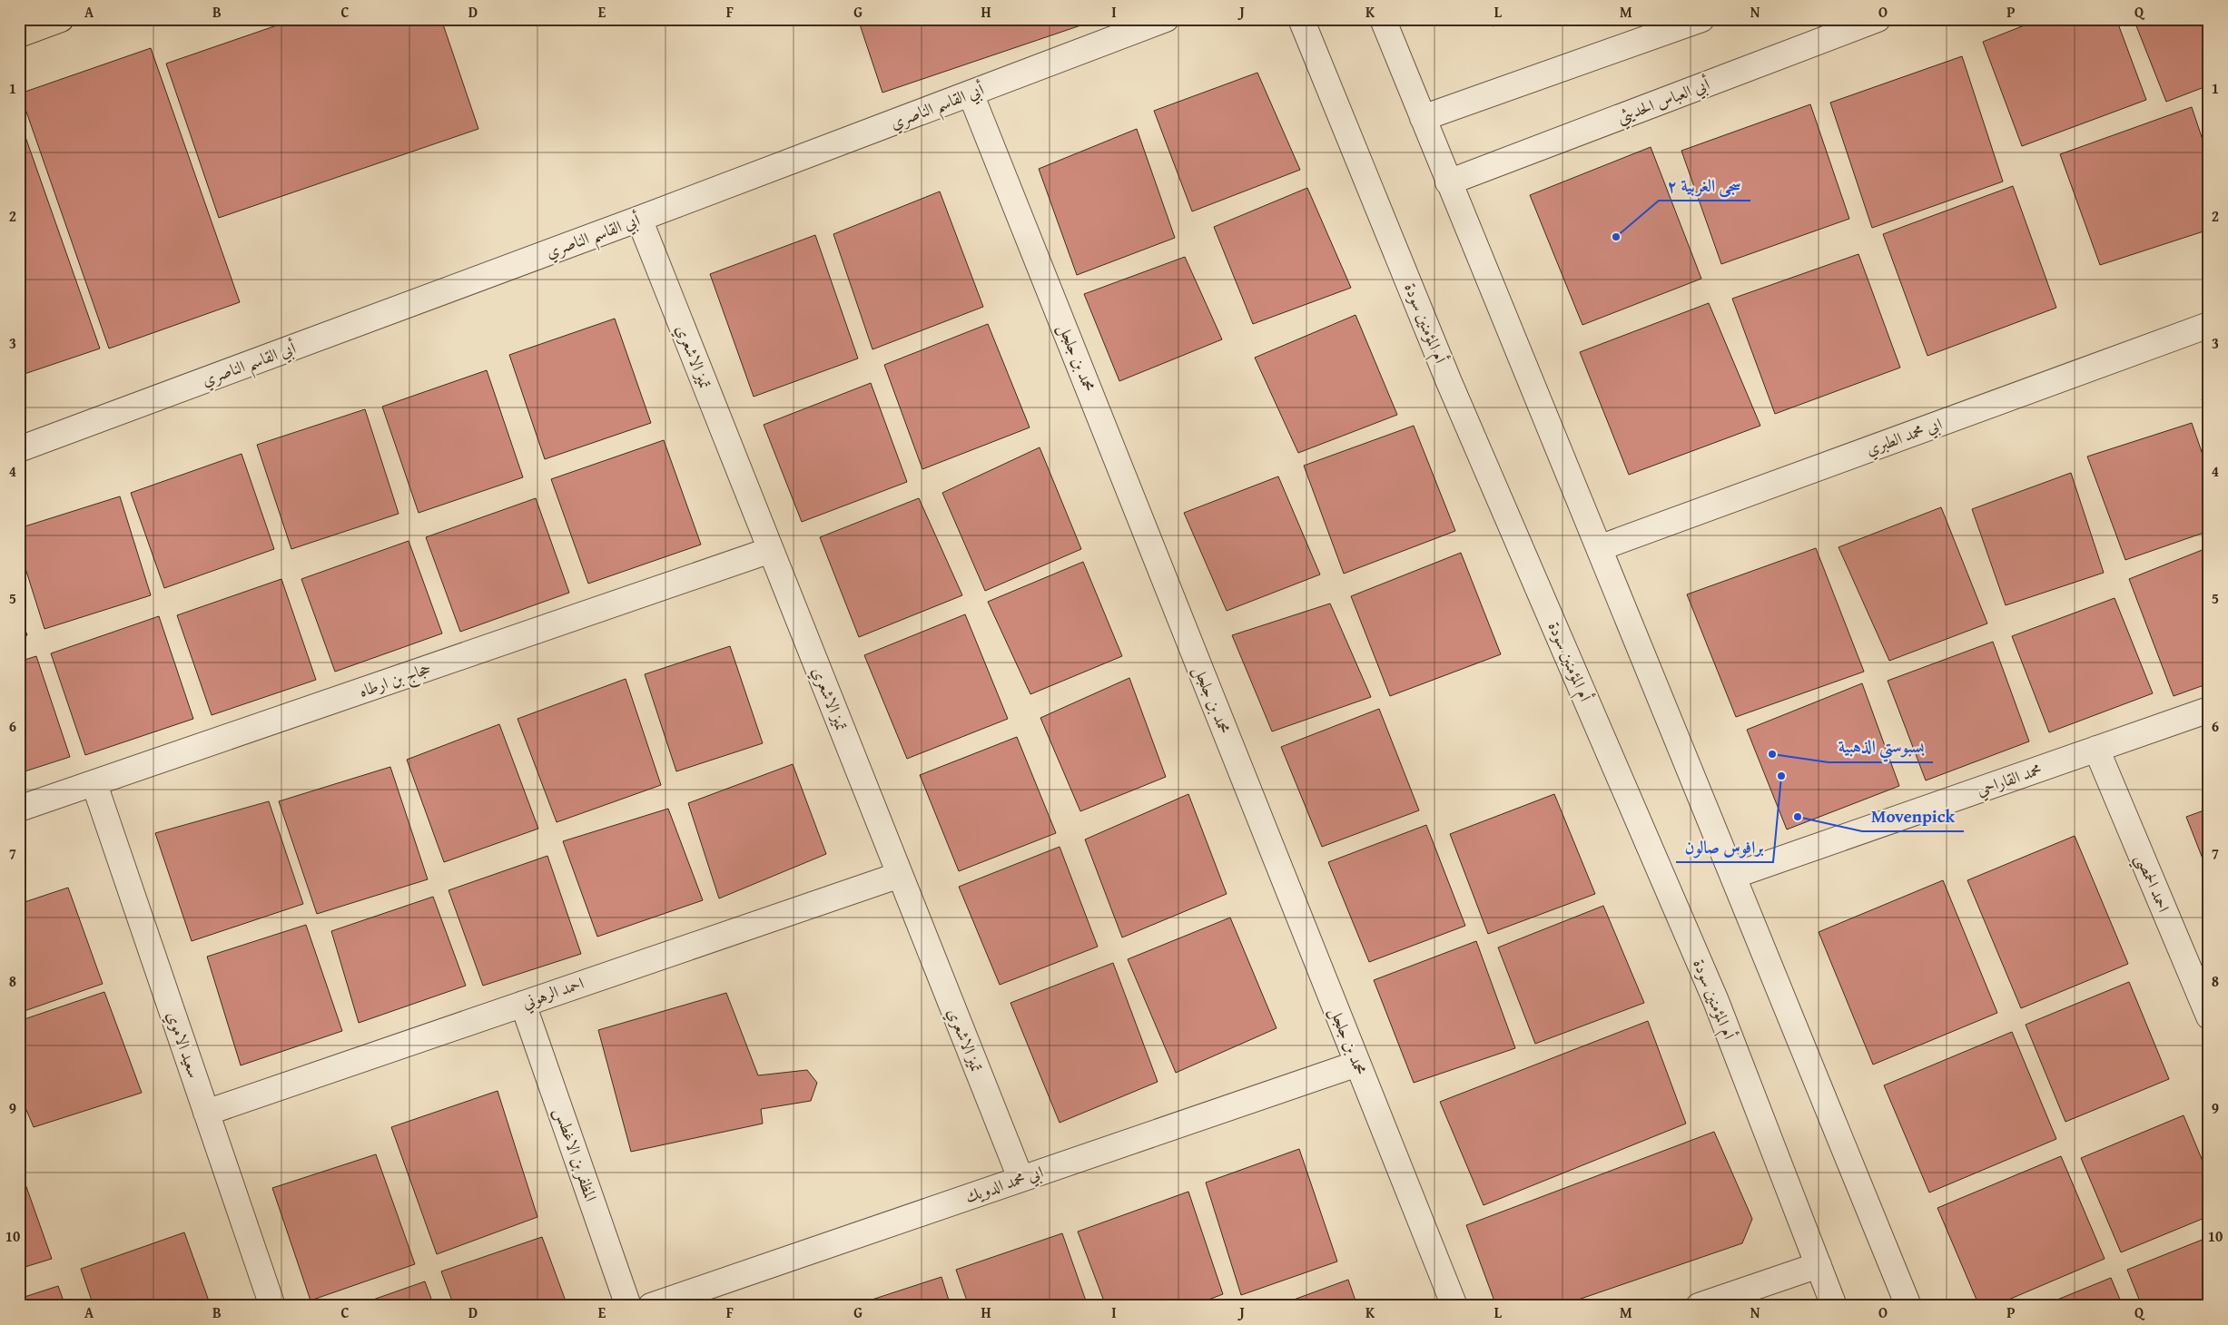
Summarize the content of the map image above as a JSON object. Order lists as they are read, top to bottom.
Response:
{
  "streets": {
    "street": [
      "أبي العباس الحديثي",
      "أبي القاسم الناصري",
      "أم المؤمنين سودة",
      "تميز الاشعري",
      "محمد بن جلجل",
      "ابي محمد الطبري",
      "حجاج بن ارطاه",
      "محمد القاراحي",
      "احمد الحمصي",
      "احمد الرهوني",
      "سعيد الاموي",
      "المظفر بن الاغطس",
      "ابي محمد الدويك"
    ]
  },
  "crossings": [
    ["أبي القاسم الناصري", "تميز الاشعري"],
    ["أبي القاسم الناصري", "محمد بن جلجل"],
    ["تميز الاشعري", "حجاج بن ارطاه"],
    ["تميز الاشعري", "احمد الرهوني"],
    ["تميز الاشعري", "ابي محمد الدويك"],
    ["محمد بن جلجل", "ابي محمد الدويك"],
    ["حجاج بن ارطاه", "سعيد الاموي"],
    ["محمد القاراحي", "احمد الحمصي"],
    ["احمد الرهوني", "سعيد الاموي"],
    ["احمد الرهوني", "المظفر بن الاغطس"]
  ],
  "places": [
    "سجى الغربية ٢",
    "بسبوستي الذهبية",
    "برافوس صالون",
    "Movenpick"
  ],
  "grid": {
    "columns": [
      "A",
      "B",
      "C",
      "D",
      "E",
      "F",
      "G",
      "H",
      "I",
      "J",
      "K",
      "L",
      "M",
      "N",
      "O",
      "P",
      "Q"
    ],
    "rows": [
      "1",
      "2",
      "3",
      "4",
      "5",
      "6",
      "7",
      "8",
      "9",
      "10"
    ]
  }
}
